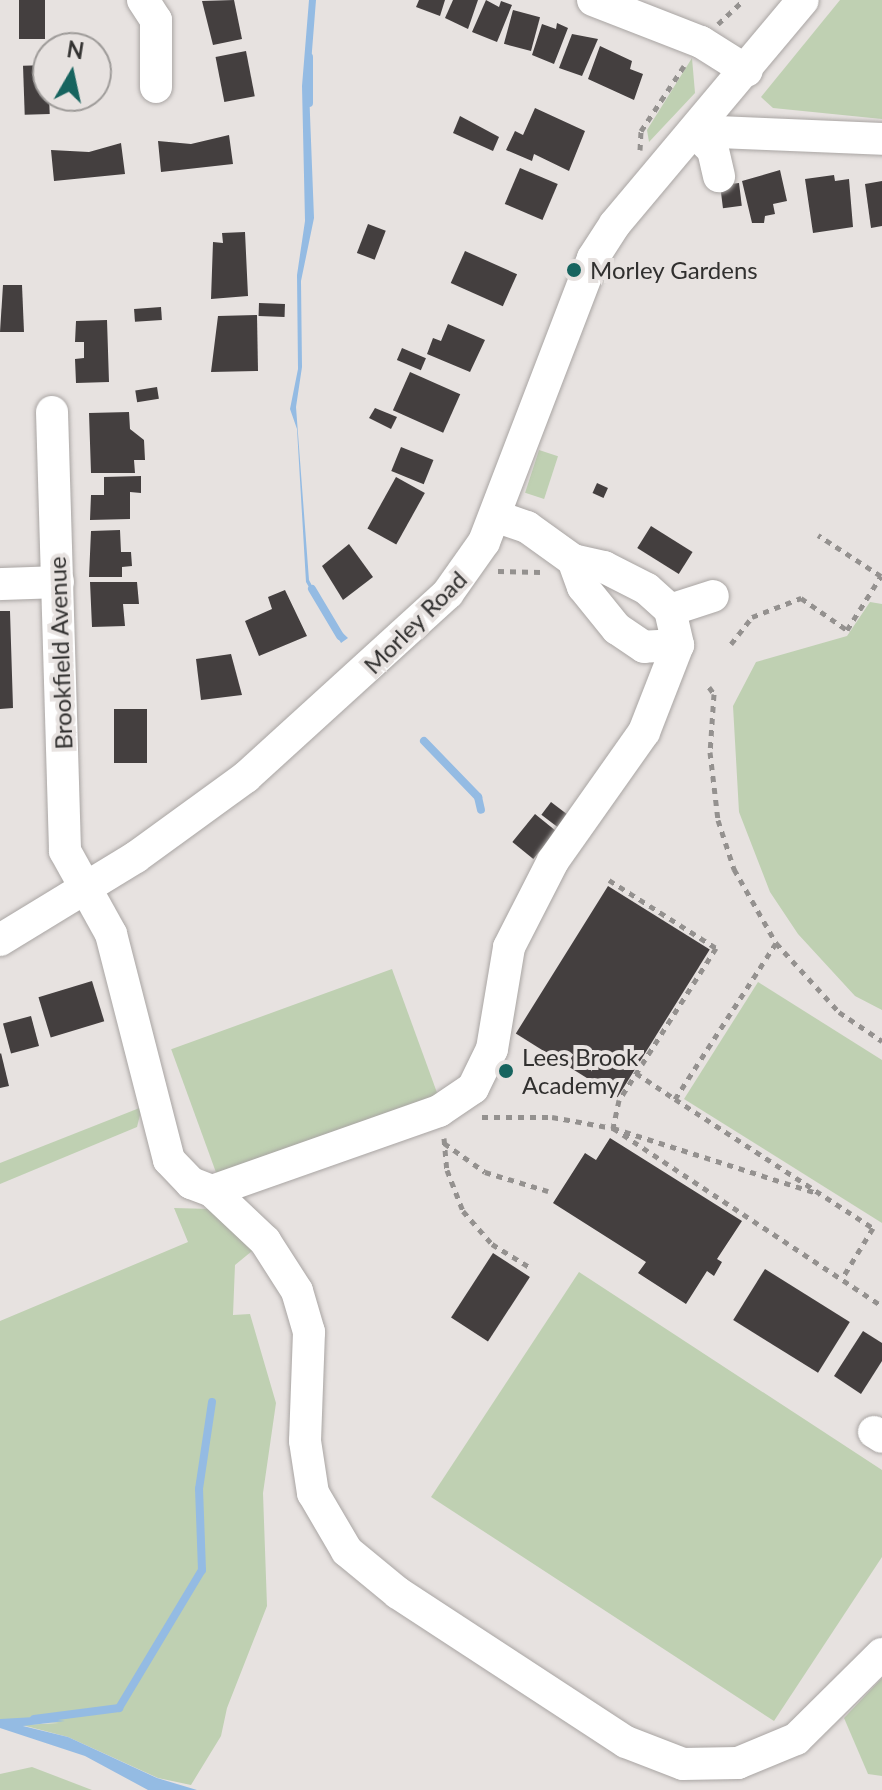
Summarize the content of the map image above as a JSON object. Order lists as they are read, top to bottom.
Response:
{
  "streets": {
    "street": ["Morley Road", "Brookfield Avenue"]
  },
  "crossings": [
    ["Morley Road", "Brookfield Avenue"]
  ],
  "places": ["Morley Gardens", "Lees Brook Academy"],
  "north": "top"
}
